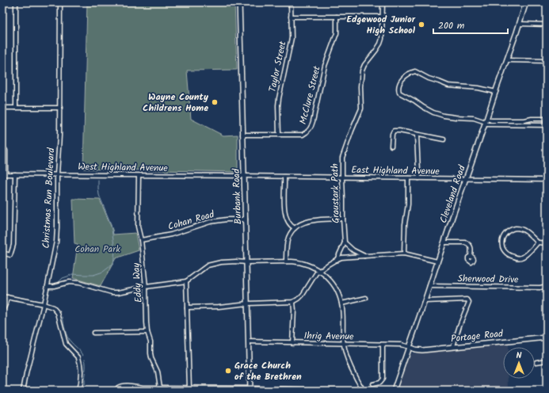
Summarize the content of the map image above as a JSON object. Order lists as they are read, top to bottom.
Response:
{
  "streets": {
    "main road": ["Cleveland Road", "Burbank Road", "Portage Road"],
    "street": [
      "Taylor Street",
      "McClure Street",
      "West Highland Avenue",
      "East Highland Avenue",
      "Graustark Path",
      "Christmas Run Boulevard",
      "Cohan Road",
      "Sherwood Drive",
      "Eddy Way",
      "Ihrig Avenue"
    ]
  },
  "crossings": [
    ["Taylor Street", "McClure Street"],
    ["McClure Street", "Burbank Road"],
    ["West Highland Avenue", "East Highland Avenue"],
    ["West Highland Avenue", "Burbank Road"],
    ["West Highland Avenue", "Christmas Run Boulevard"],
    ["West Highland Avenue", "Eddy Way"],
    ["East Highland Avenue", "Graustark Path"],
    ["East Highland Avenue", "Cleveland Road"],
    ["East Highland Avenue", "Burbank Road"],
    ["Cleveland Road", "Sherwood Drive"],
    ["Cleveland Road", "Ihrig Avenue"],
    ["Cleveland Road", "Portage Road"],
    ["Burbank Road", "Cohan Road"],
    ["Burbank Road", "Ihrig Avenue"],
    ["Cohan Road", "Eddy Way"],
    ["Ihrig Avenue", "Portage Road"]
  ],
  "parks": ["Cohan Park"],
  "places": ["Edgewood Junior High School", "Wayne County Childrens Home", "Grace Church of the Brethren"],
  "scale_bar": "200 m",
  "north": "top"
}
